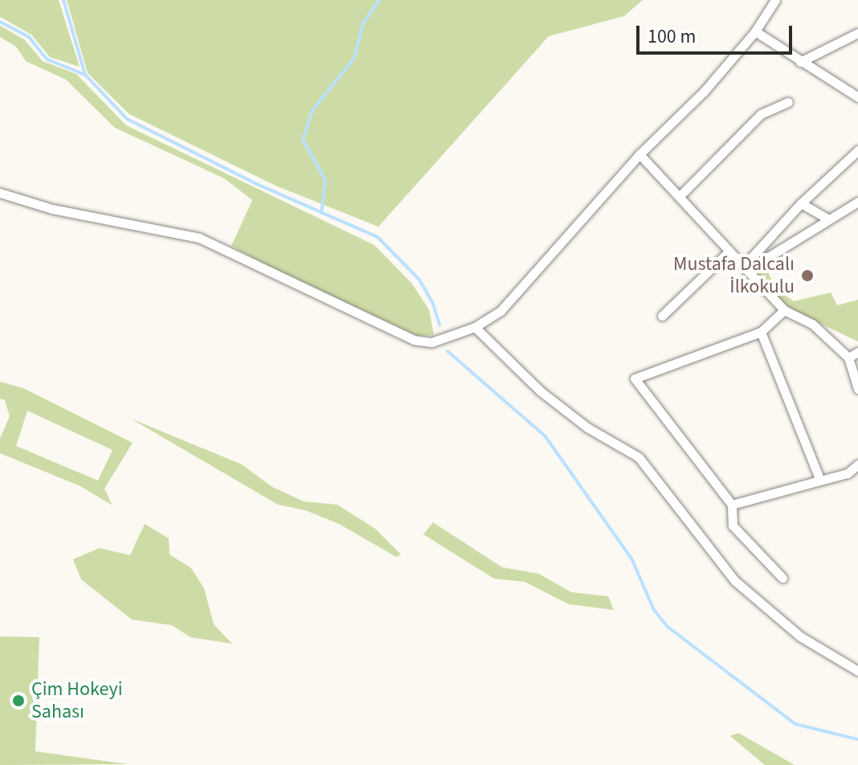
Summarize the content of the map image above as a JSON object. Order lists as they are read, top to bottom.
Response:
{
  "places": ["Mustafa Dalcalı İlkokulu", "Çim Hokeyi Sahası"],
  "scale_bar": "100 m"
}
